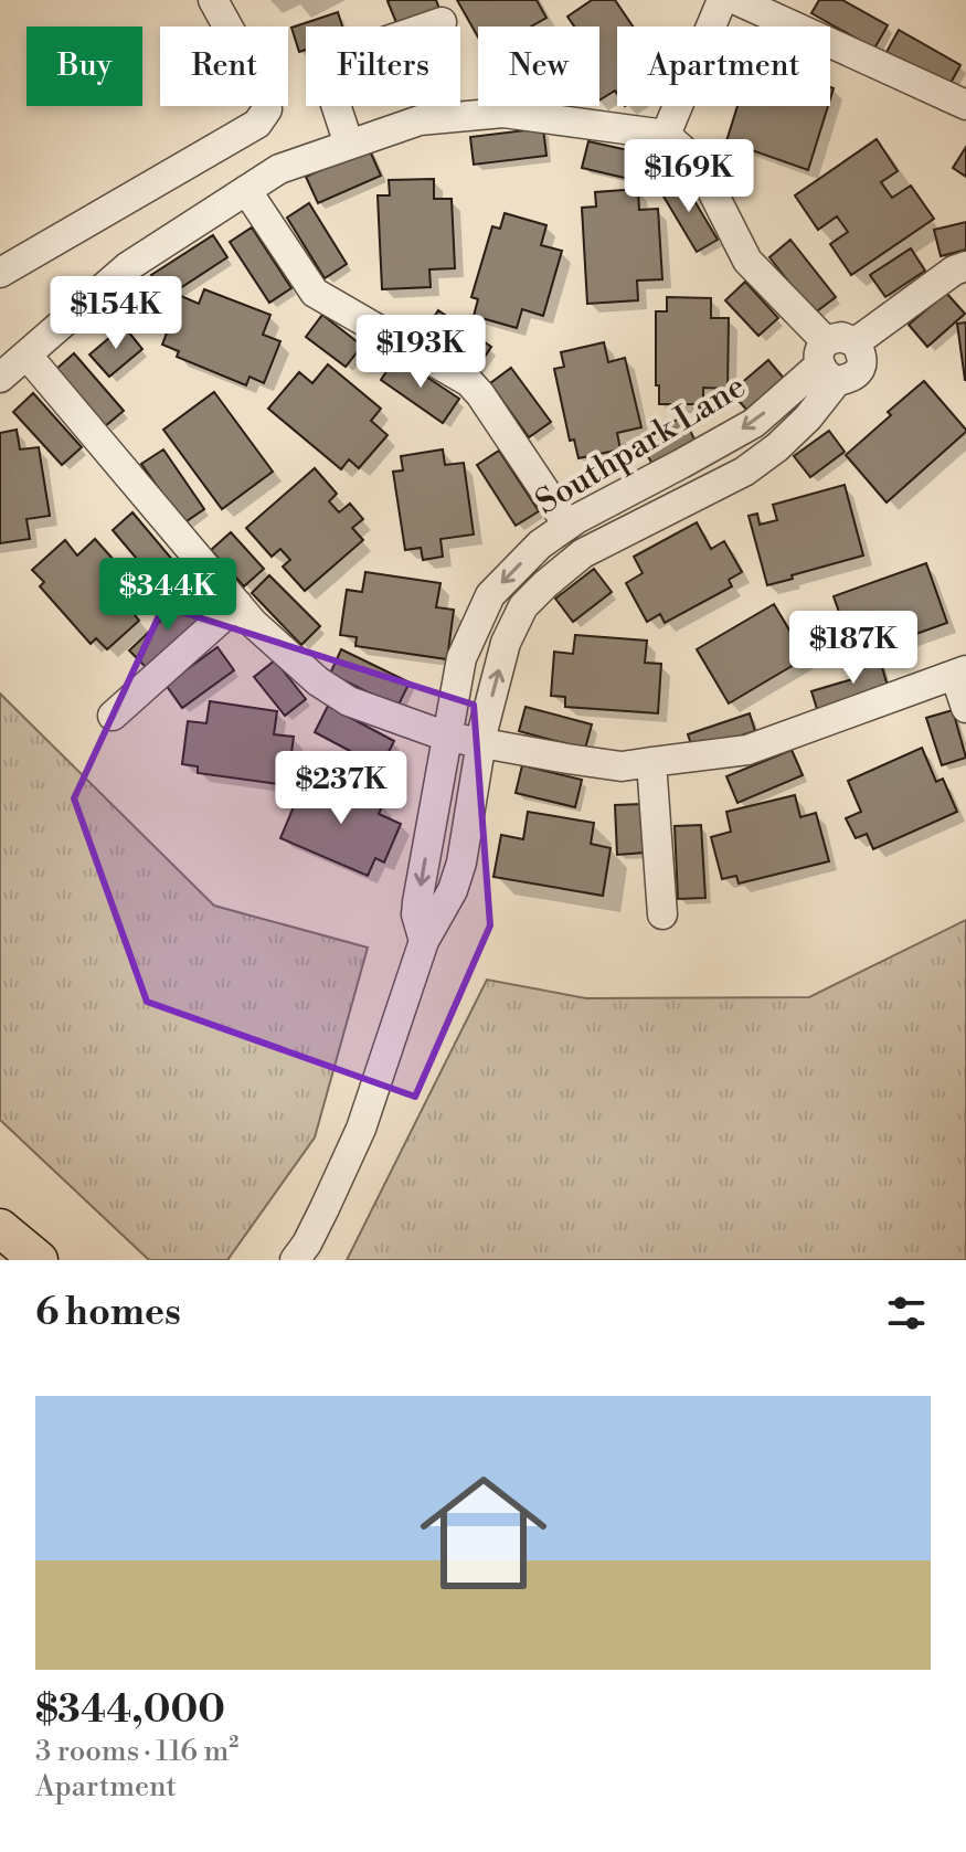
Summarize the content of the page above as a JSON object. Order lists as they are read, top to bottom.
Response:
{
  "streets": {
    "street": ["Southpark Lane"]
  },
  "page": {
    "chip": [
      "Buy",
      "Rent",
      "Filters",
      "New",
      "Apartment"
    ],
    "price": [
      "$169K",
      "$154K",
      "$193K",
      "$344K",
      "$187K",
      "$237K"
    ],
    "heading": "6 homes",
    "list": [
      {
        "name": "$344,000",
        "note": "3 rooms · 116 m² · Apartment"
      }
    ]
  }
}
